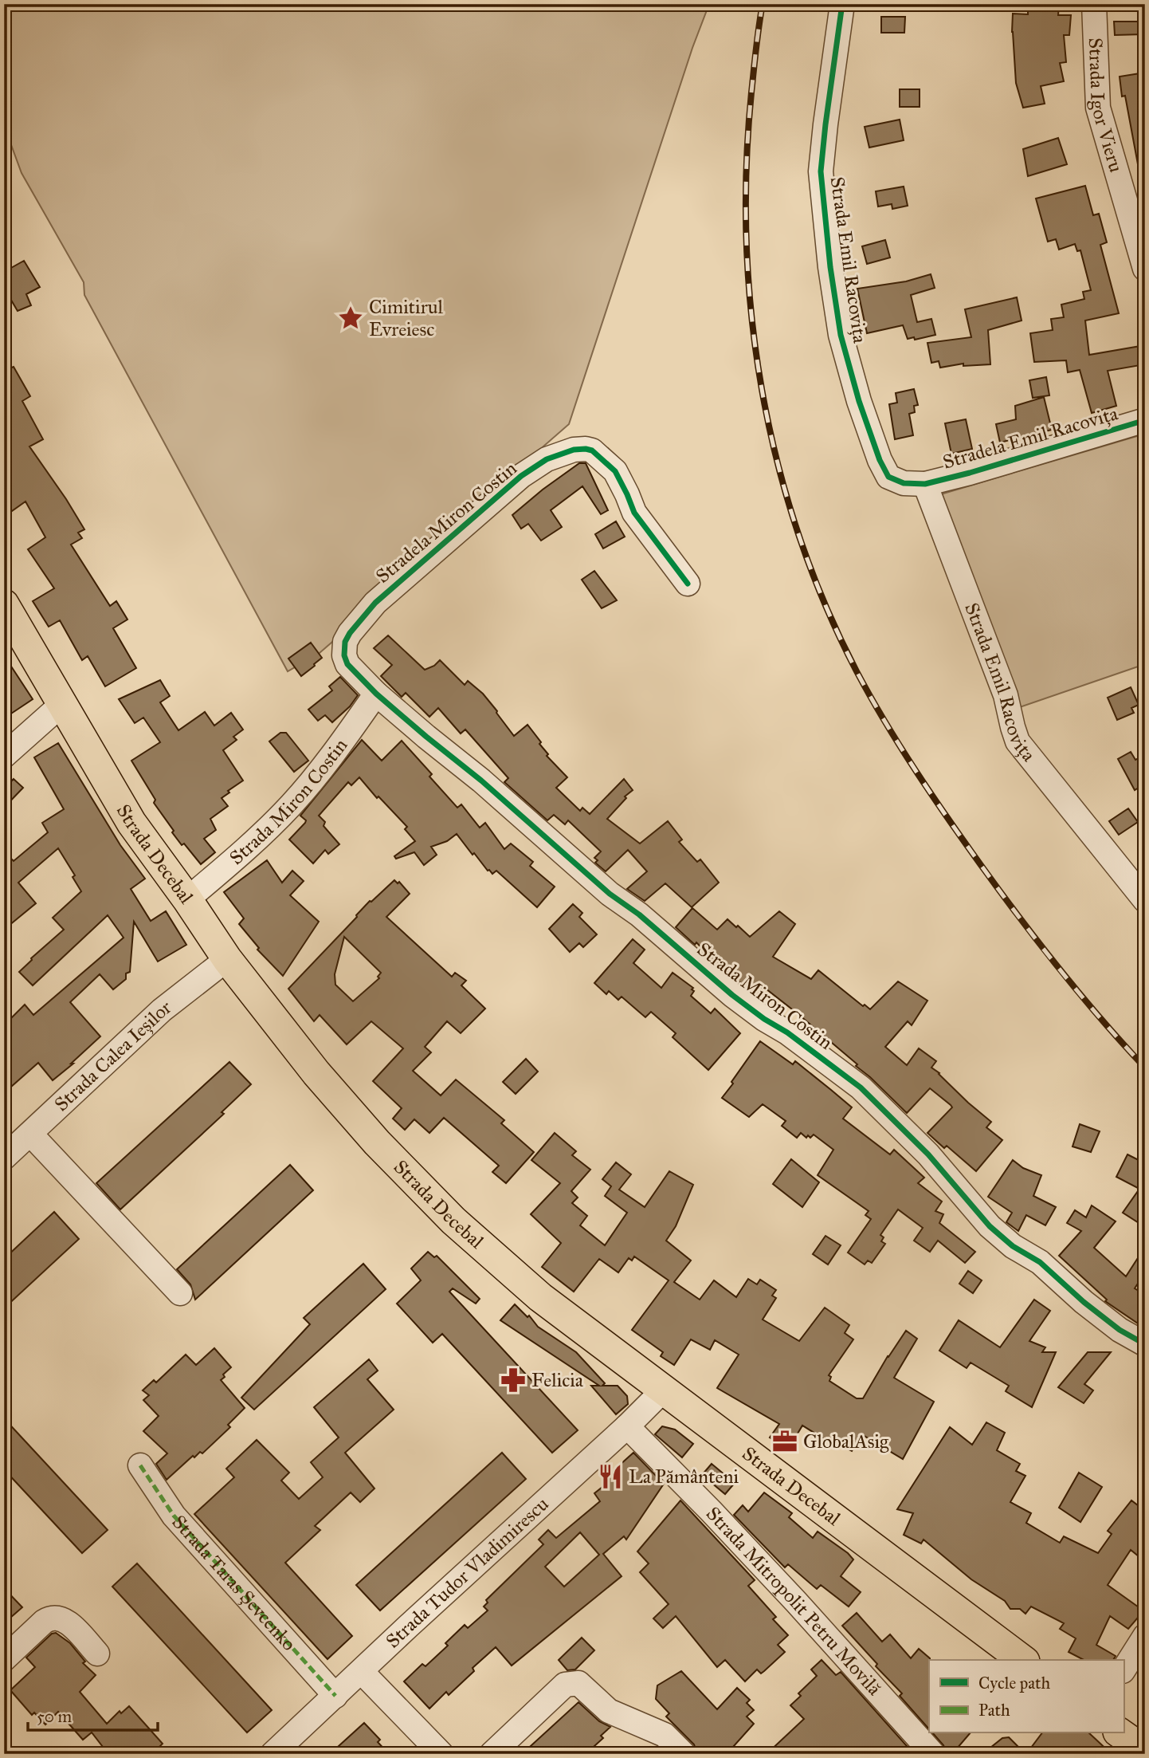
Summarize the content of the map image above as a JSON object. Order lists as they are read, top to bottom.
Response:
{
  "streets": {
    "main road": ["Strada Decebal"],
    "street": [
      "Strada Igor Vieru",
      "Strada Emil Racovița",
      "Stradela Emil Racovița",
      "Stradela Miron Costin",
      "Strada Miron Costin",
      "Strada Calea Ieșilor",
      "Strada Tudor Vladimirescu",
      "Strada Taras Șevcenko",
      "Strada Mitropolit Petru Movilă"
    ]
  },
  "crossings": [
    ["Strada Emil Racovița", "Stradela Emil Racovița"],
    ["Stradela Miron Costin", "Strada Miron Costin"],
    ["Strada Miron Costin", "Strada Decebal"],
    ["Strada Decebal", "Strada Calea Ieșilor"],
    ["Strada Decebal", "Strada Tudor Vladimirescu"],
    ["Strada Tudor Vladimirescu", "Strada Taras Șevcenko"],
    ["Strada Tudor Vladimirescu", "Strada Mitropolit Petru Movilă"]
  ],
  "places": {
    "place": ["Cimitirul Evreiesc"],
    "pharmacy": ["Felicia"],
    "office": ["GlobalAsig"],
    "restaurant": ["La Pământeni"]
  },
  "legend": ["Cycle path", "Path"],
  "scale_bar": "50 m"
}
